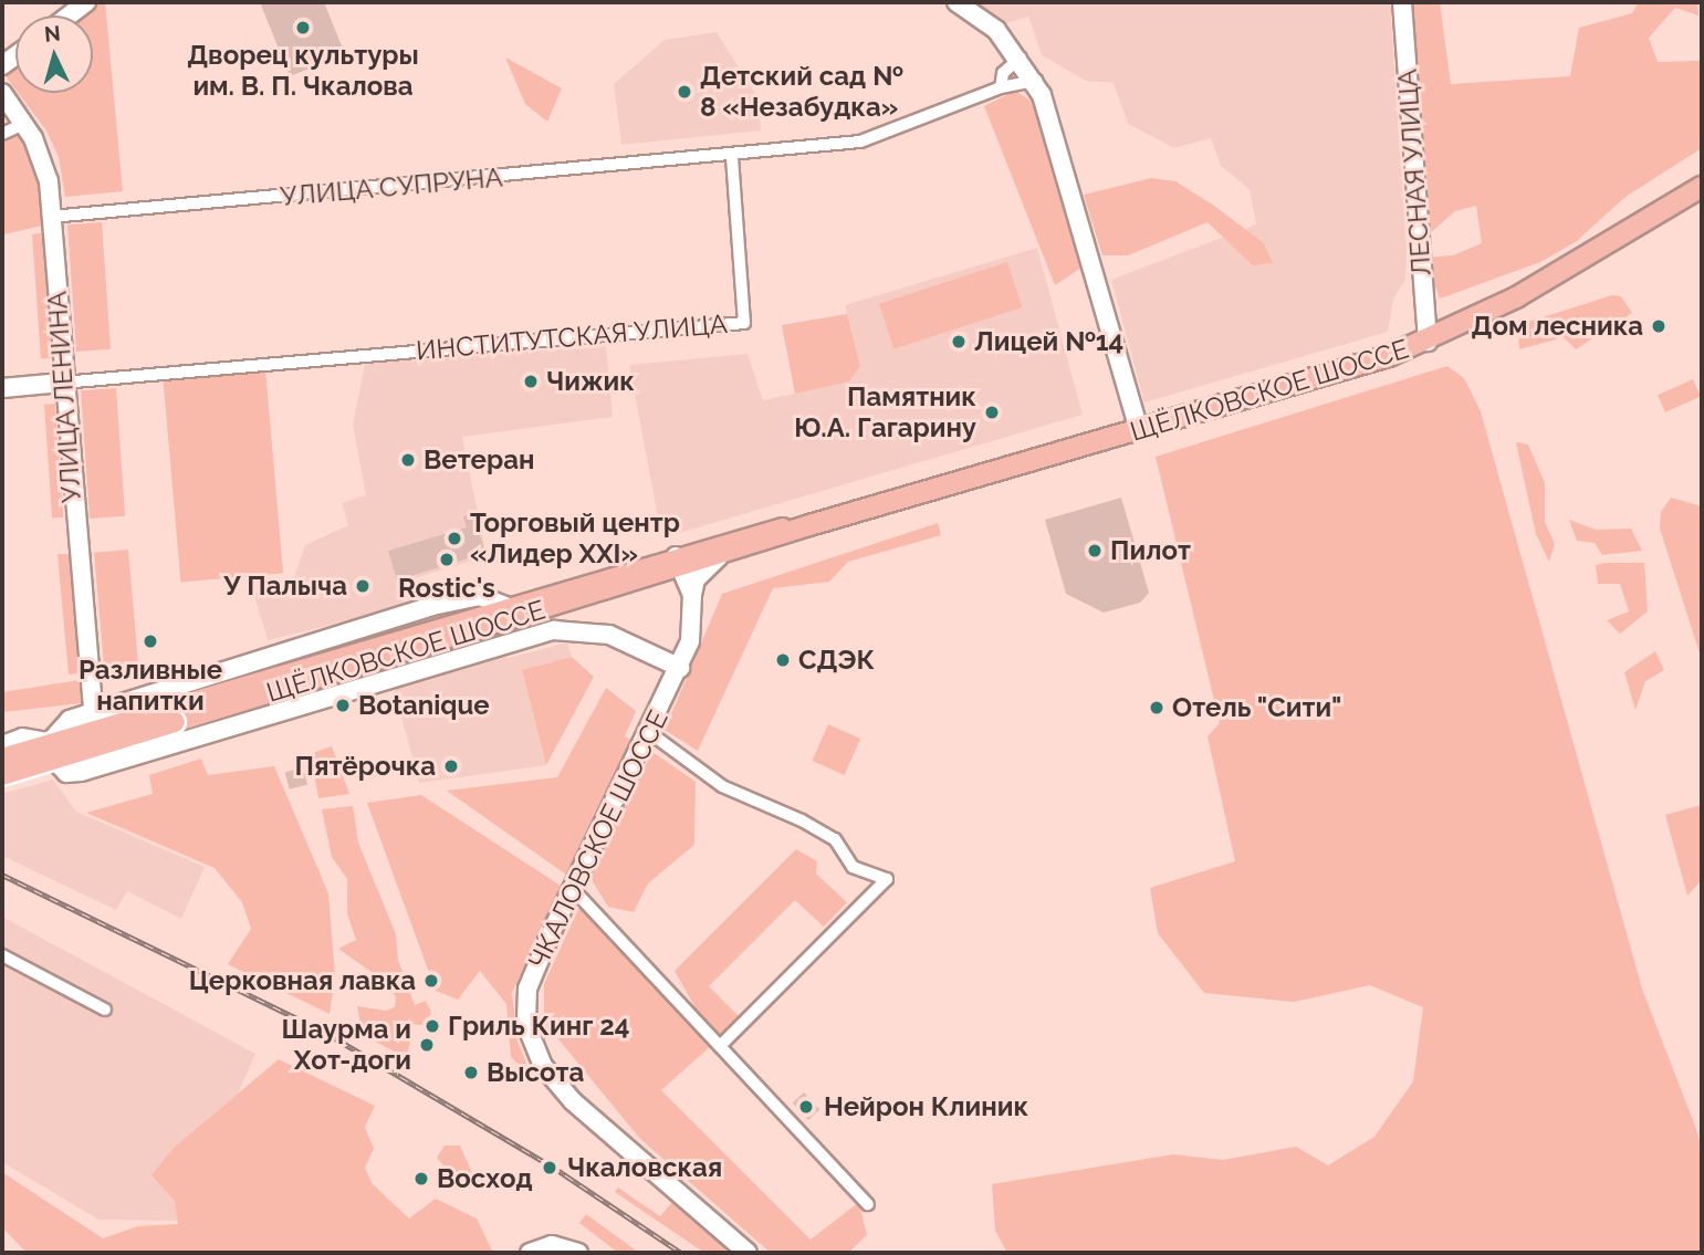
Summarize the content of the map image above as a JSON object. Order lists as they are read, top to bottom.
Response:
{
  "streets": {
    "main road": ["ЩЁЛКОВСКОЕ ШОССЕ"],
    "street": [
      "ЛЕСНАЯ УЛИЦА",
      "УЛИЦА СУПРУНА",
      "ИНСТИТУТСКАЯ УЛИЦА",
      "УЛИЦА ЛЕНИНА",
      "ЧКАЛОВСКОЕ ШОССЕ"
    ]
  },
  "crossings": [
    ["ЛЕСНАЯ УЛИЦА", "ЩЁЛКОВСКОЕ ШОССЕ"],
    ["УЛИЦА СУПРУНА", "ИНСТИТУТСКАЯ УЛИЦА"],
    ["УЛИЦА СУПРУНА", "УЛИЦА ЛЕНИНА"],
    ["ИНСТИТУТСКАЯ УЛИЦА", "УЛИЦА ЛЕНИНА"],
    ["ЩЁЛКОВСКОЕ ШОССЕ", "ЧКАЛОВСКОЕ ШОССЕ"]
  ],
  "places": [
    "Дворец культуры им. В. П. Чкалова",
    "Детский сад № 8 «Незабудка»",
    "Дом лесника",
    "Лицей №14",
    "Чижик",
    "Памятник Ю.А. Гагарину",
    "Ветеран",
    "Торговый центр «Лидер XXI»",
    "Пилот",
    "Rostic's",
    "У Палыча",
    "Разливные напитки",
    "СДЭК",
    "Botanique",
    "Отель \"Сити\"",
    "Пятёрочка",
    "Церковная лавка",
    "Гриль Кинг 24",
    "Шаурма и Хот-доги",
    "Высота",
    "Нейрон Клиник",
    "Чкаловская",
    "Восход"
  ],
  "north": "top"
}
